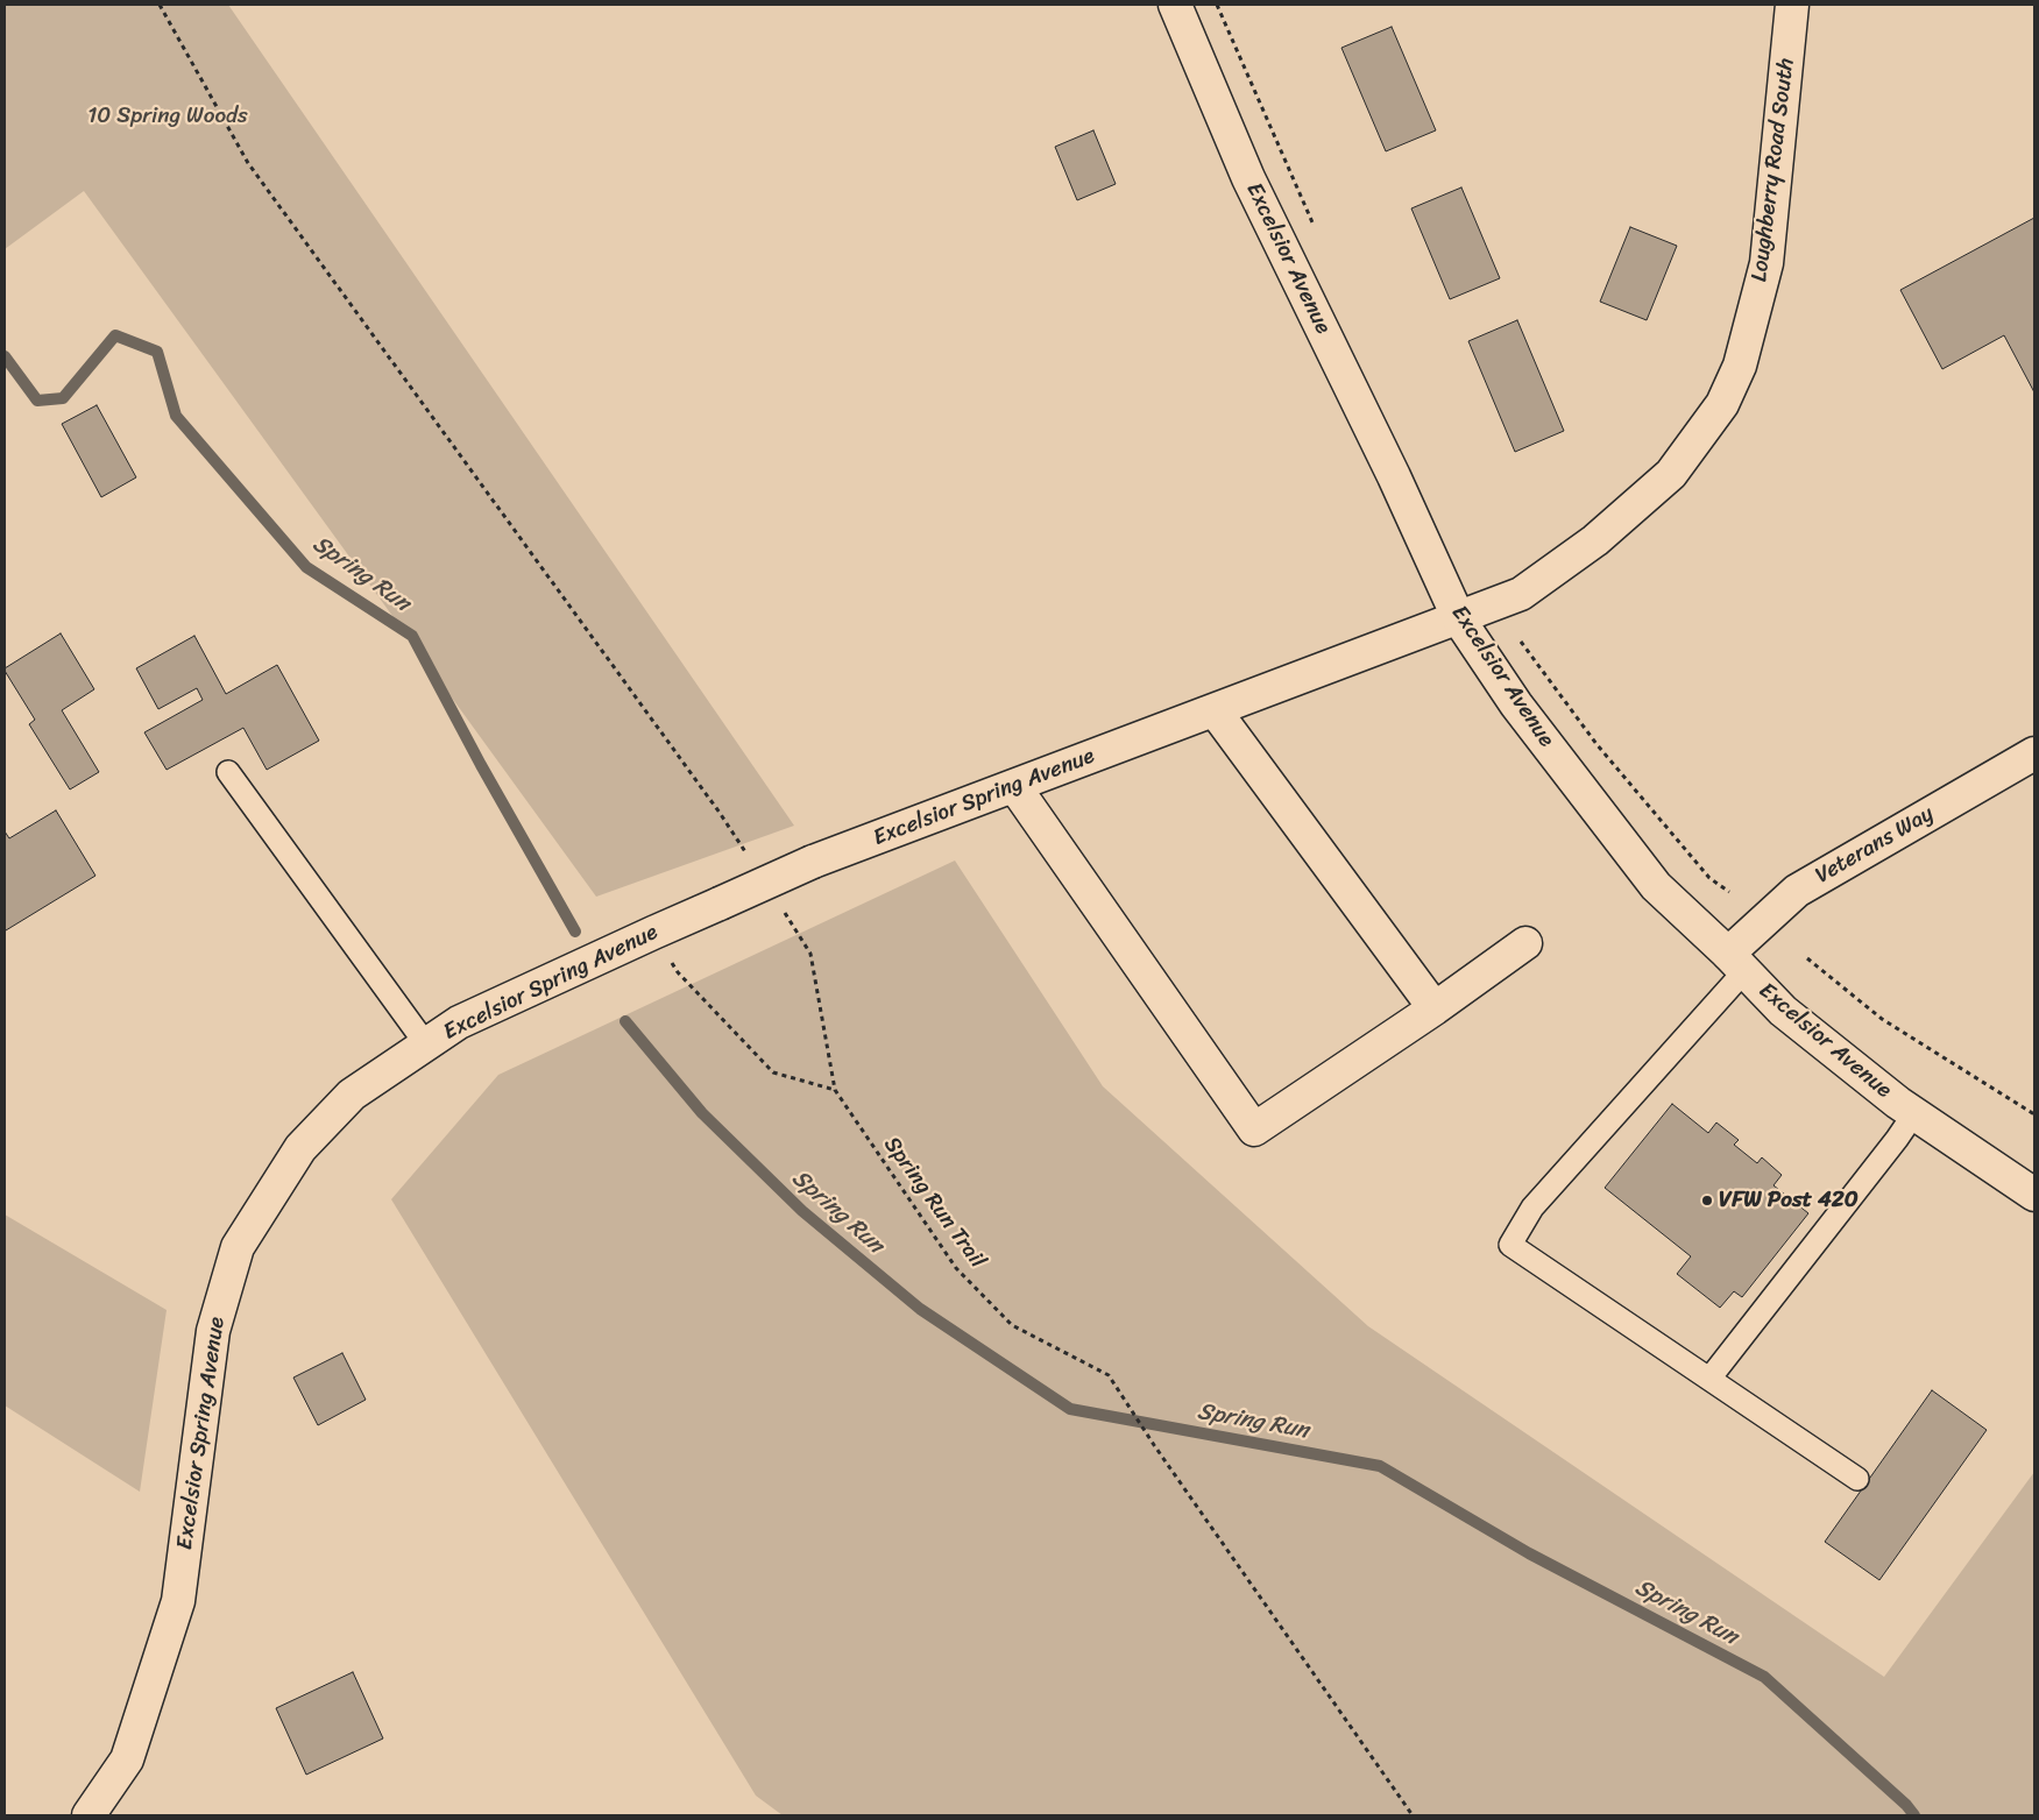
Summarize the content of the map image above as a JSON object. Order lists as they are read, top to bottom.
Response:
{
  "streets": {
    "street": [
      "Loughberry Road South",
      "Excelsior Avenue",
      "Excelsior Spring Avenue",
      "Veterans Way"
    ],
    "path": ["Spring Run Trail"]
  },
  "crossings": [
    ["Loughberry Road South", "Excelsior Avenue"],
    ["Loughberry Road South", "Excelsior Spring Avenue"],
    ["Excelsior Avenue", "Excelsior Spring Avenue"],
    ["Excelsior Avenue", "Veterans Way"]
  ],
  "water": ["Spring Run"],
  "parks": ["10 Spring Woods"],
  "places": ["VFW Post 420"]
}
